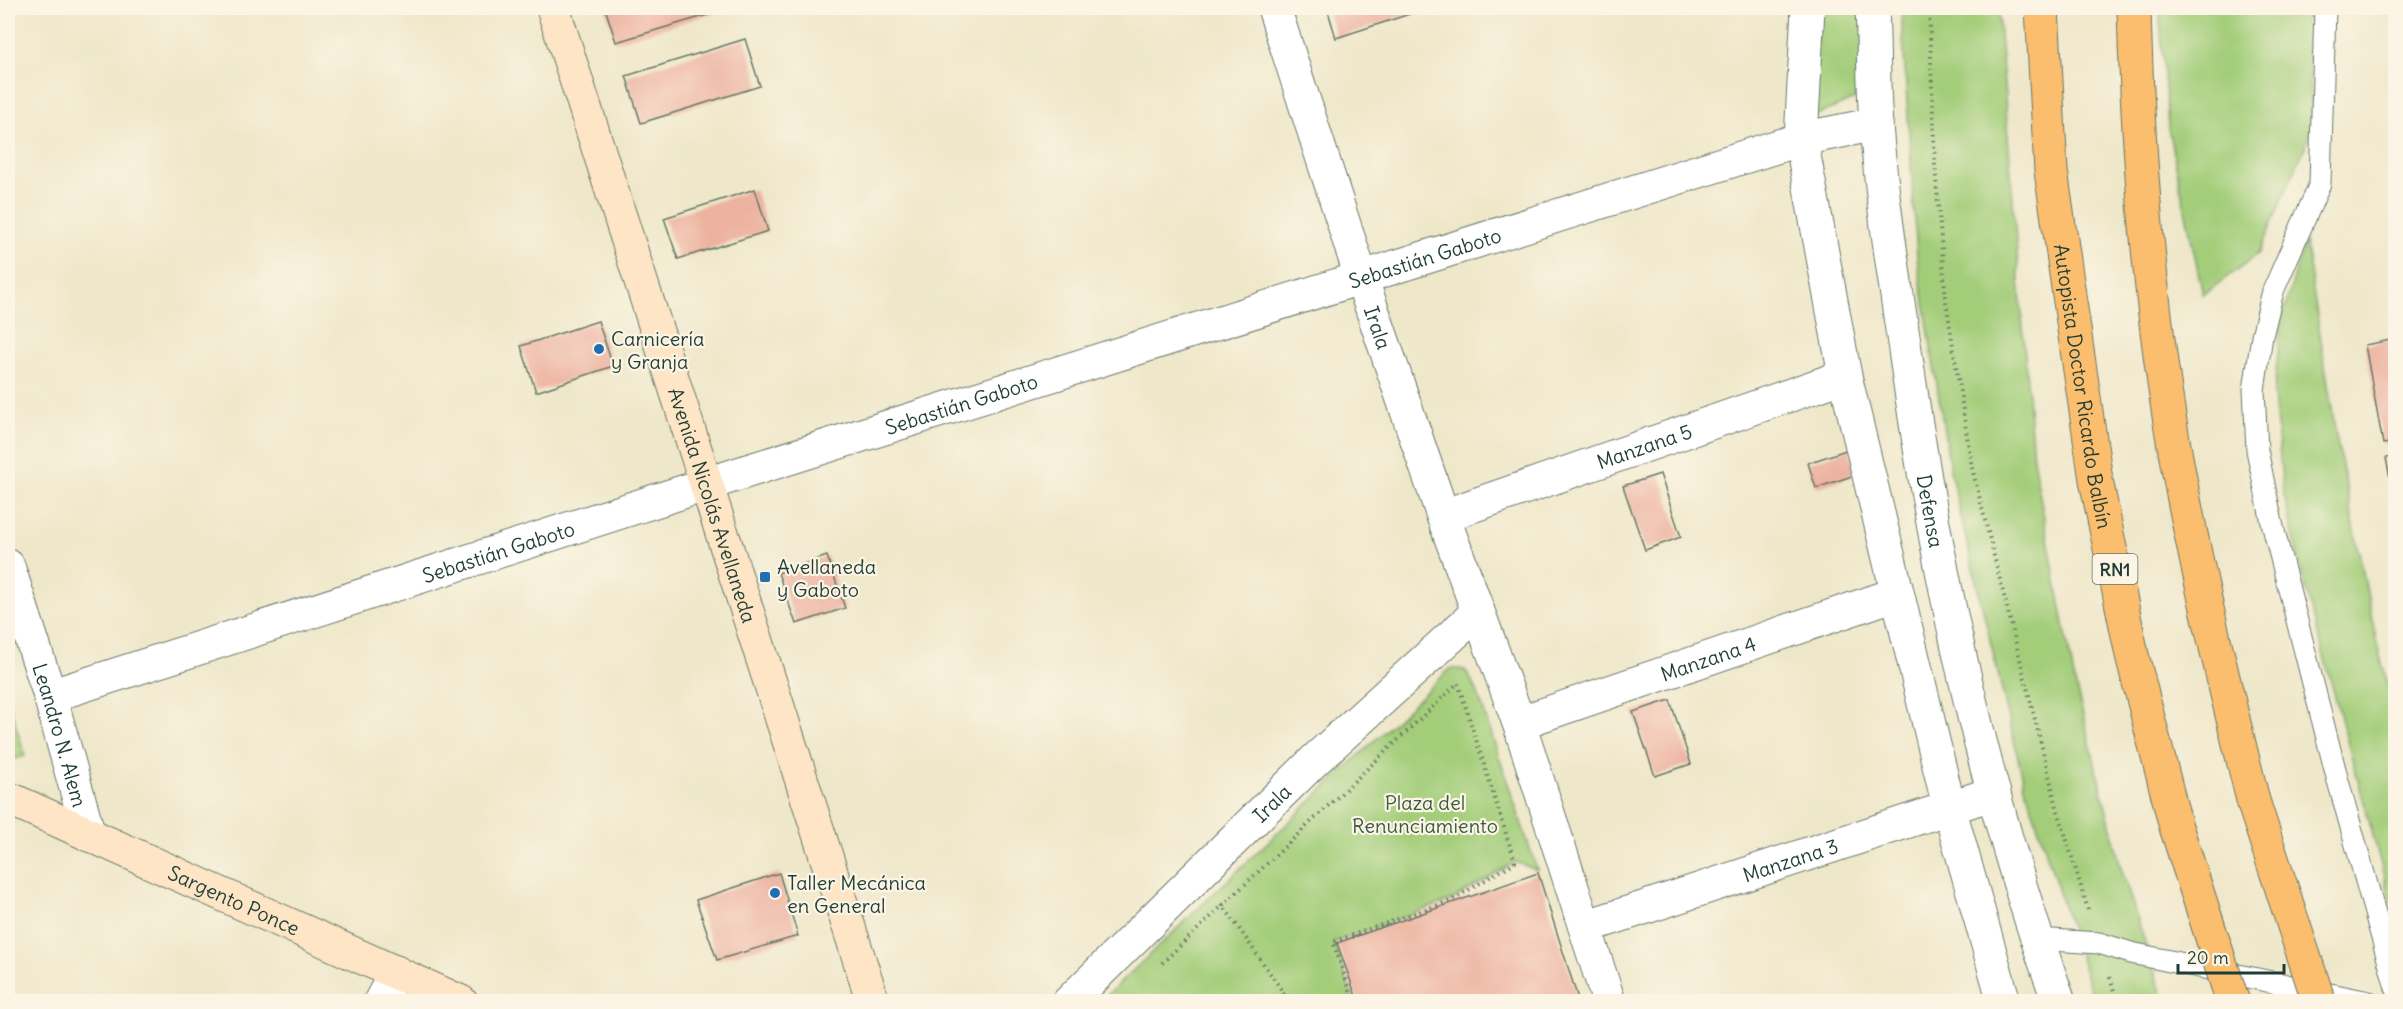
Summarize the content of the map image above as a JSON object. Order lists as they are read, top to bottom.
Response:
{
  "streets": {
    "highway": ["Autopista Doctor Ricardo Balbín", "RN1"],
    "main road": ["Avenida Nicolás Avellaneda", "Sargento Ponce"],
    "street": [
      "Sebastián Gaboto",
      "Irala",
      "Manzana 5",
      "Defensa",
      "Manzana 4",
      "Leandro N. Alem",
      "Manzana 3"
    ]
  },
  "crossings": [
    ["Sebastián Gaboto", "Irala"],
    ["Sebastián Gaboto", "Avenida Nicolás Avellaneda"],
    ["Sebastián Gaboto", "Defensa"],
    ["Sebastián Gaboto", "Leandro N. Alem"],
    ["Irala", "Manzana 5"],
    ["Irala", "Manzana 4"],
    ["Irala", "Manzana 3"],
    ["Defensa", "Manzana 3"],
    ["Leandro N. Alem", "Sargento Ponce"]
  ],
  "parks": ["Plaza del Renunciamiento"],
  "places": {
    "other": ["Carnicería y Granja", "Taller Mecánica en General"],
    "transit": ["Avellaneda y Gaboto"]
  },
  "scale_bar": "20 m"
}
